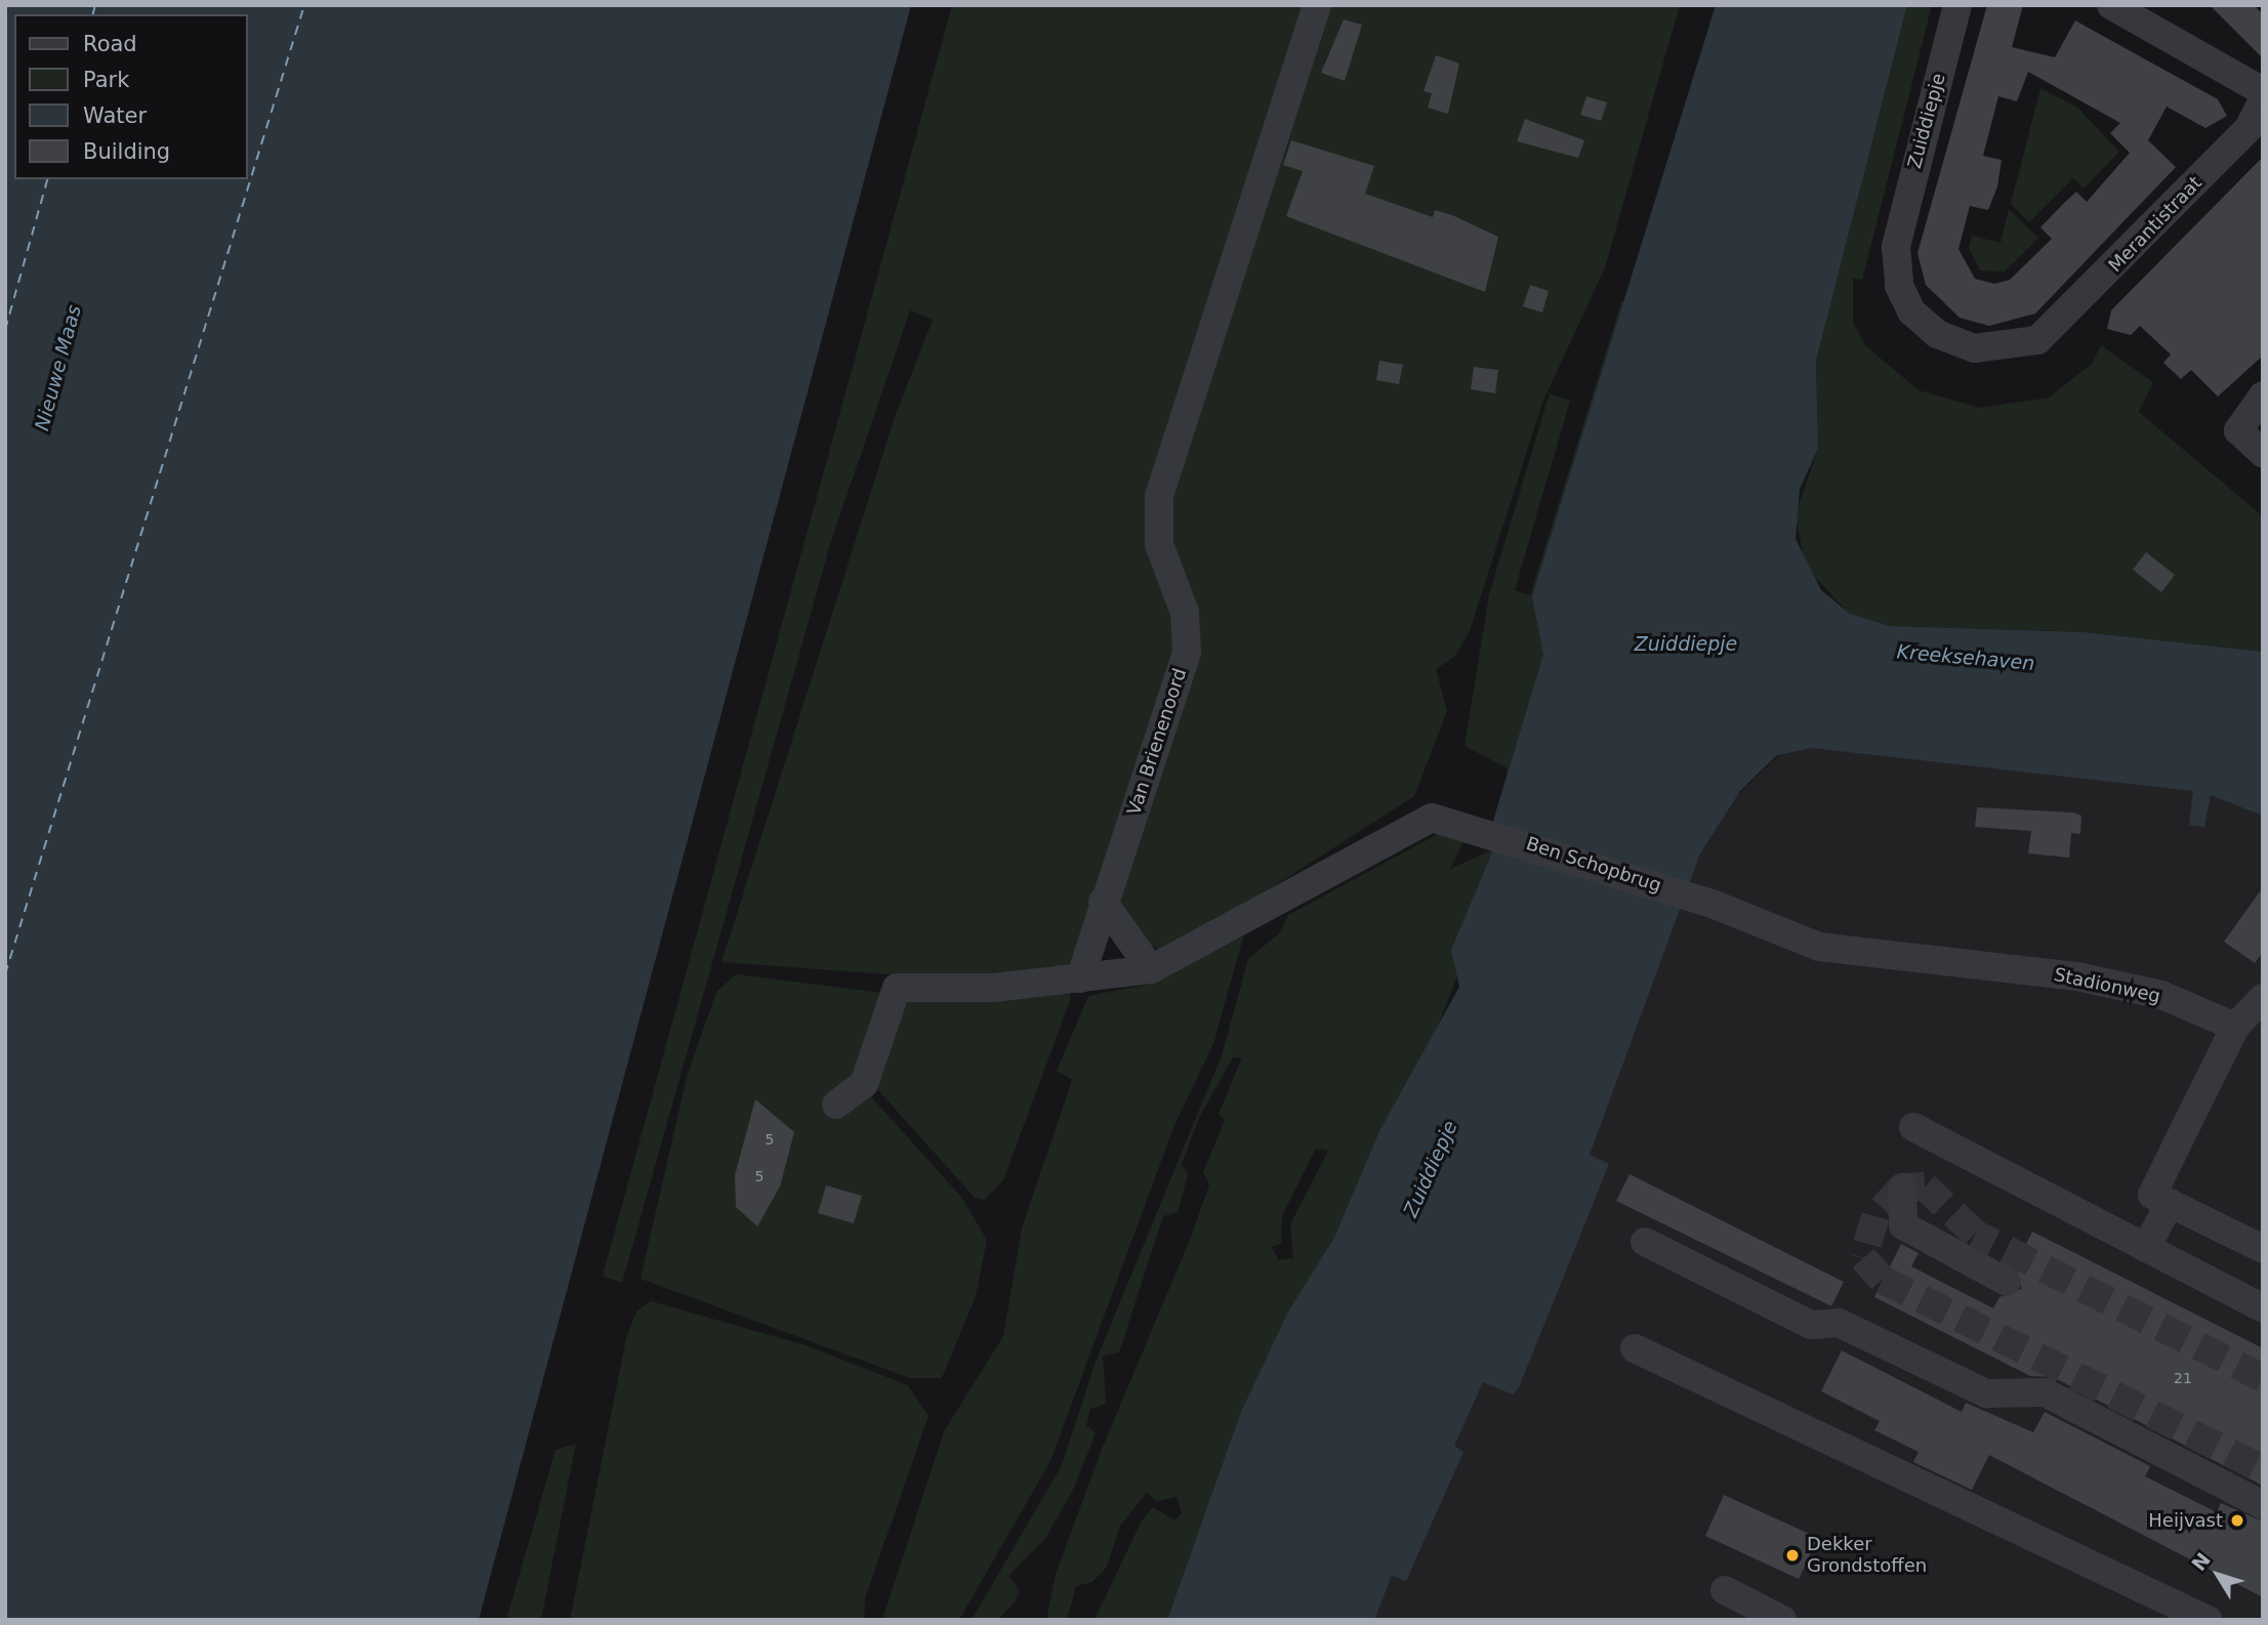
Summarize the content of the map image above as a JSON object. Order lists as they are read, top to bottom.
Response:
{
  "streets": {
    "street": [
      "Zuiddiepje",
      "Merantistraat",
      "Van Brienenoord",
      "Ben Schopbrug",
      "Stadionweg"
    ]
  },
  "crossings": [
    ["Zuiddiepje", "Merantistraat"],
    ["Ben Schopbrug", "Stadionweg"]
  ],
  "water": ["Nieuwe Maas", "Zuiddiepje", "Kreeksehaven"],
  "places": ["Heijvast", "Dekker Grondstoffen"],
  "house_numbers": ["5", "5", "21"],
  "legend": [
    "Road",
    "Park",
    "Water",
    "Building"
  ],
  "north": "top left"
}
